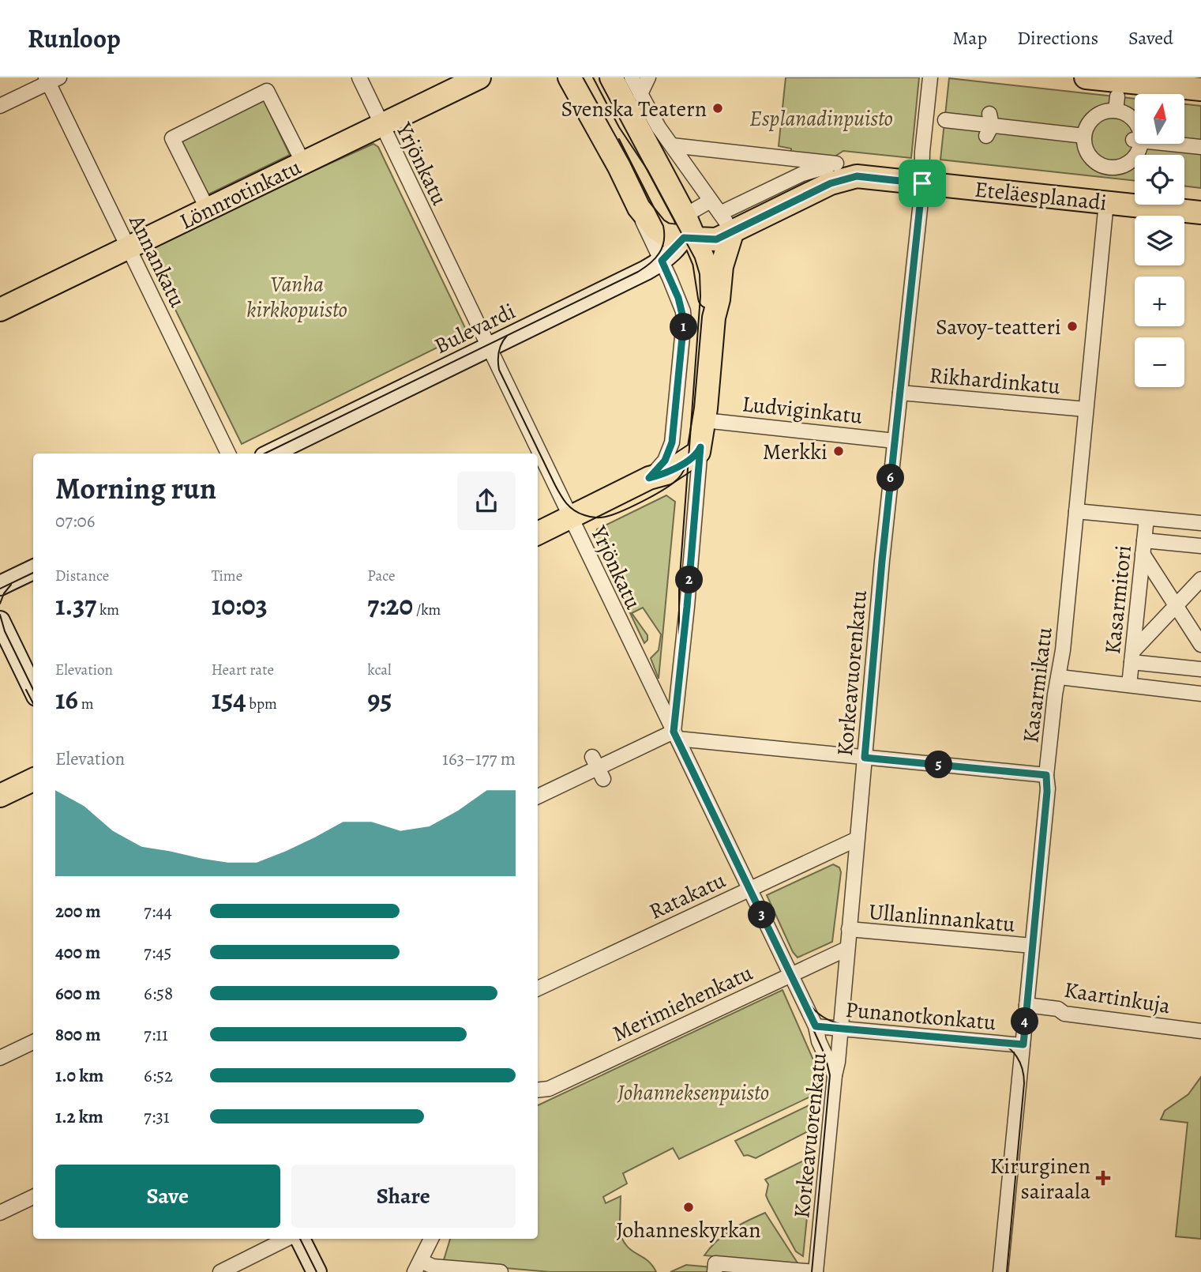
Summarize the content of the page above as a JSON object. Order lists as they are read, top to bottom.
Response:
{
  "streets": {
    "main road": ["Lönnrotinkatu", "Eteläesplanadi"],
    "street": [
      "Yrjönkatu",
      "Annankatu",
      "Bulevardi",
      "Rikhardinkatu",
      "Ludviginkatu",
      "Kasarmitori",
      "Korkeavuorenkatu",
      "Kasarmikatu",
      "Ratakatu",
      "Ullanlinnankatu",
      "Kaartinkuja",
      "Merimiehenkatu",
      "Punanotkonkatu"
    ]
  },
  "crossings": [
    ["Yrjönkatu", "Lönnrotinkatu"],
    ["Yrjönkatu", "Bulevardi"],
    ["Yrjönkatu", "Korkeavuorenkatu"],
    ["Yrjönkatu", "Ratakatu"],
    ["Yrjönkatu", "Merimiehenkatu"],
    ["Yrjönkatu", "Punanotkonkatu"],
    ["Lönnrotinkatu", "Annankatu"],
    ["Eteläesplanadi", "Bulevardi"],
    ["Eteläesplanadi", "Korkeavuorenkatu"],
    ["Eteläesplanadi", "Kasarmikatu"],
    ["Rikhardinkatu", "Korkeavuorenkatu"],
    ["Rikhardinkatu", "Kasarmikatu"],
    ["Ludviginkatu", "Korkeavuorenkatu"],
    ["Korkeavuorenkatu", "Ratakatu"],
    ["Korkeavuorenkatu", "Ullanlinnankatu"],
    ["Korkeavuorenkatu", "Merimiehenkatu"],
    ["Korkeavuorenkatu", "Punanotkonkatu"],
    ["Kasarmikatu", "Ullanlinnankatu"],
    ["Kasarmikatu", "Kaartinkuja"],
    ["Kasarmikatu", "Punanotkonkatu"]
  ],
  "parks": ["Esplanadinpuisto", "Vanha kirkkopuisto", "Johanneksenpuisto"],
  "places": {
    "other": [
      "Svenska Teatern",
      "Savoy-teatteri",
      "Merkki",
      "Johanneskyrkan"
    ],
    "health": ["Kirurginen sairaala"]
  },
  "north": "top",
  "page": {
    "header": "Runloop",
    "nav": ["Map", "Directions", "Saved"],
    "map_buttons": ["+", "−"],
    "pins": [
      "1",
      "6",
      "2",
      "5",
      "3",
      "4"
    ],
    "heading": ["Morning run", "07:06"],
    "stats": [
      ["Distance", "1.37 km"],
      ["Time", "10:03"],
      ["Pace", "7:20 /km"],
      ["Elevation", "16 m"],
      ["Heart rate", "154 bpm"],
      ["kcal", "95"]
    ],
    "chart": ["Elevation", "163–177 m"],
    "list": [
      {
        "name": "200 m",
        "note": "7:44"
      },
      {
        "name": "400 m",
        "note": "7:45"
      },
      {
        "name": "600 m",
        "note": "6:58"
      },
      {
        "name": "800 m",
        "note": "7:11"
      },
      {
        "name": "1.0 km",
        "note": "6:52"
      },
      {
        "name": "1.2 km",
        "note": "7:31"
      }
    ],
    "buttons": ["Save", "Share"]
  }
}
